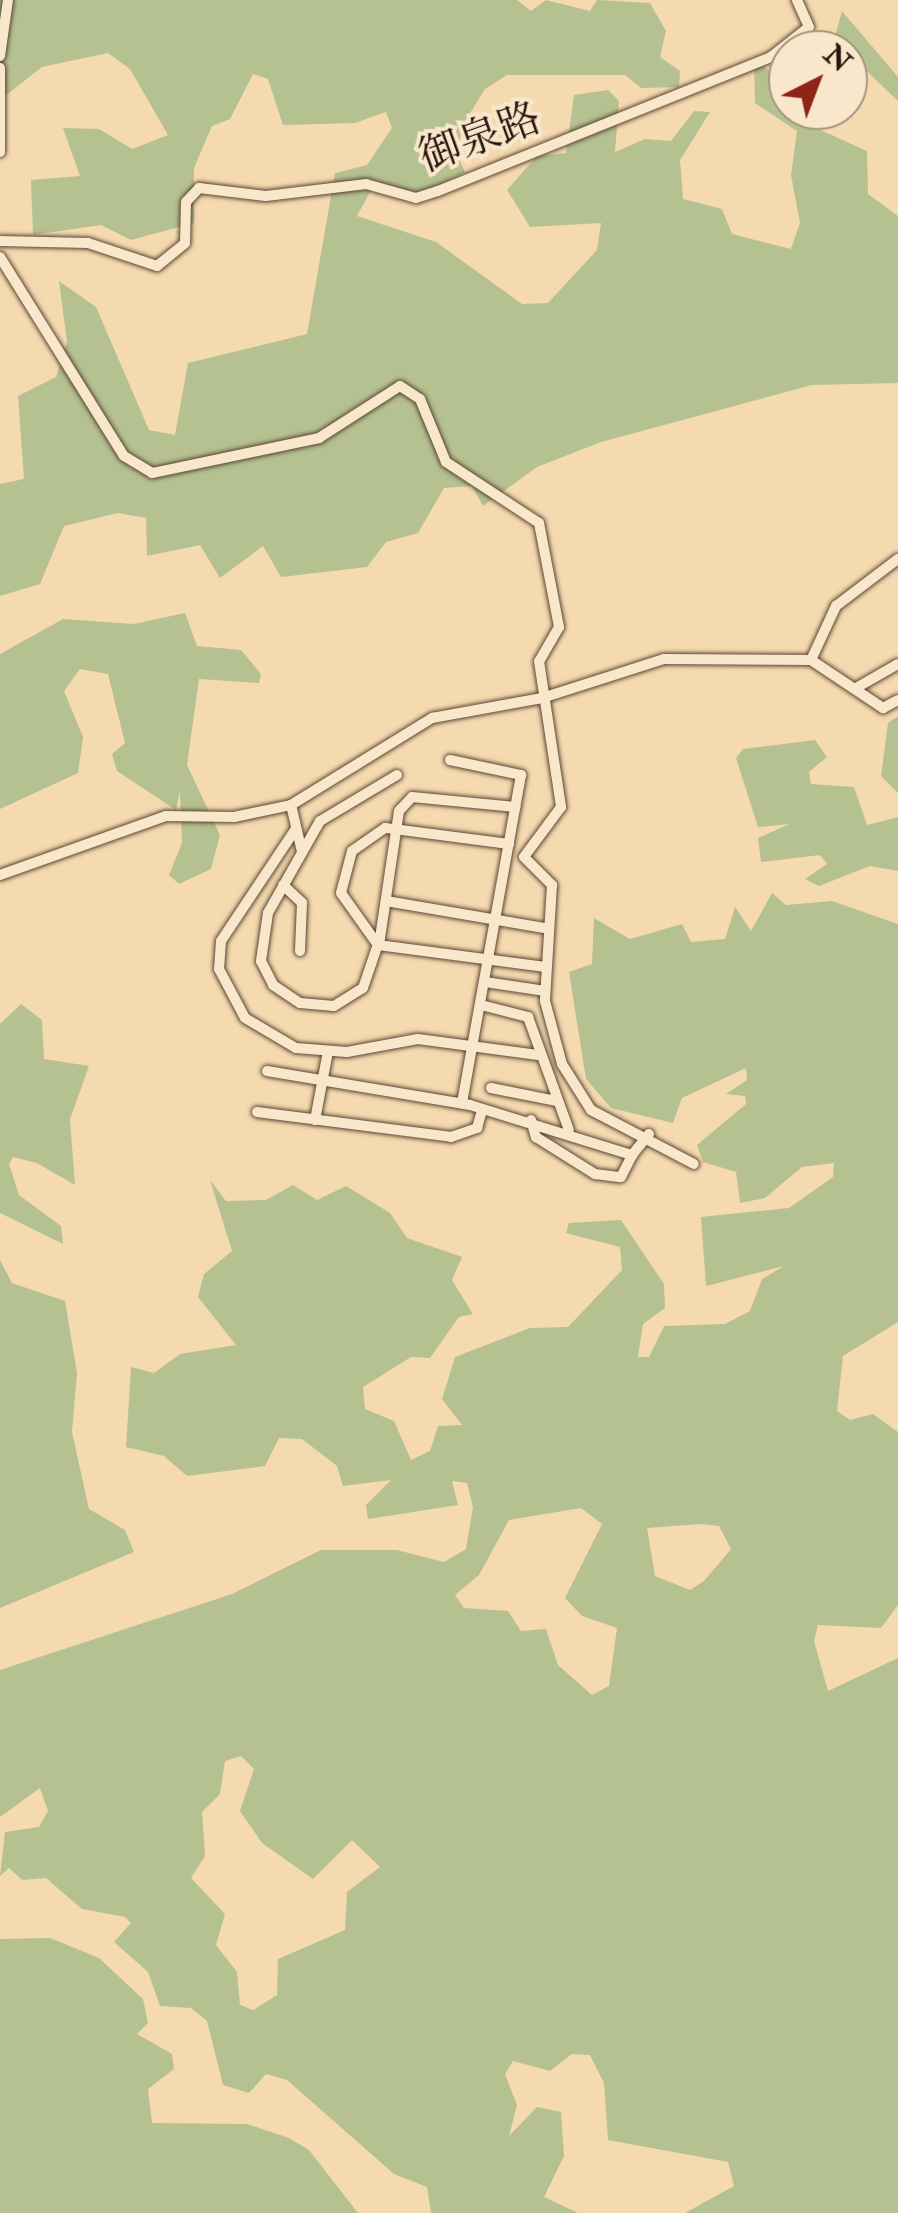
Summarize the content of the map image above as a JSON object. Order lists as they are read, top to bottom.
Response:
{
  "streets": {
    "street": ["御泉路"]
  },
  "north": "top right"
}
